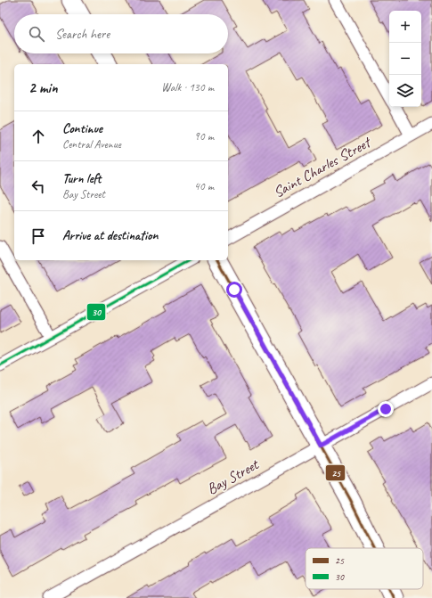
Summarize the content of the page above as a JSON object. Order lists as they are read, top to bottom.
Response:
{
  "streets": {
    "street": ["Saint Charles Street", "Bay Street"]
  },
  "lines": ["transit line 25", "transit line 30"],
  "legend": ["25", "30"],
  "page": {
    "map_buttons": ["+", "−"],
    "search": "Search here",
    "heading": ["2 min", "Walk · 130 m"],
    "list": [
      ["Continue", "Central Avenue", "90 m"],
      ["Turn left", "Bay Street", "40 m"],
      "Arrive at destination"
    ]
  }
}
